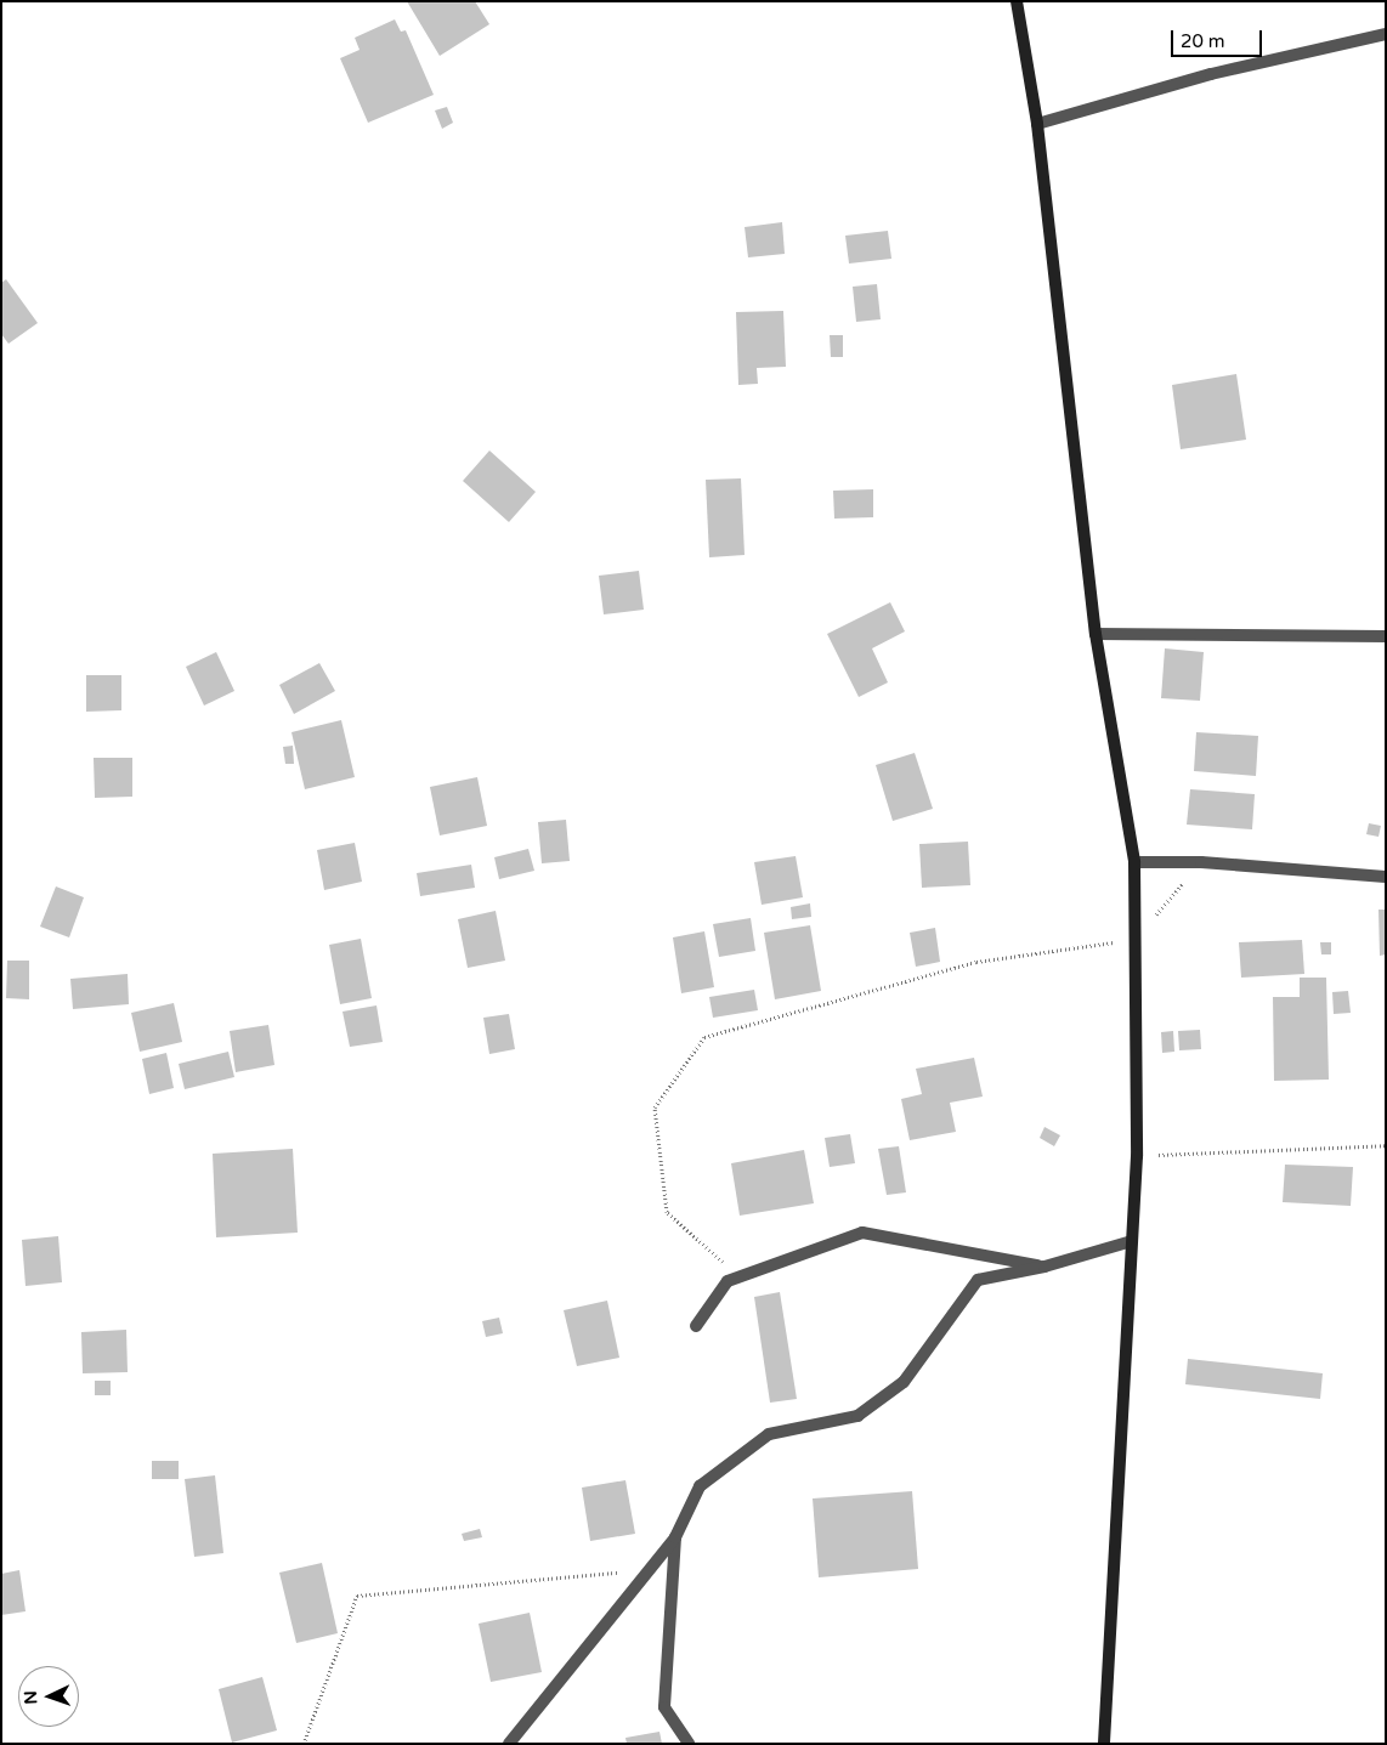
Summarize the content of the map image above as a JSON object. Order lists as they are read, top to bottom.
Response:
{
  "scale_bar": "20 m",
  "north": "left"
}
